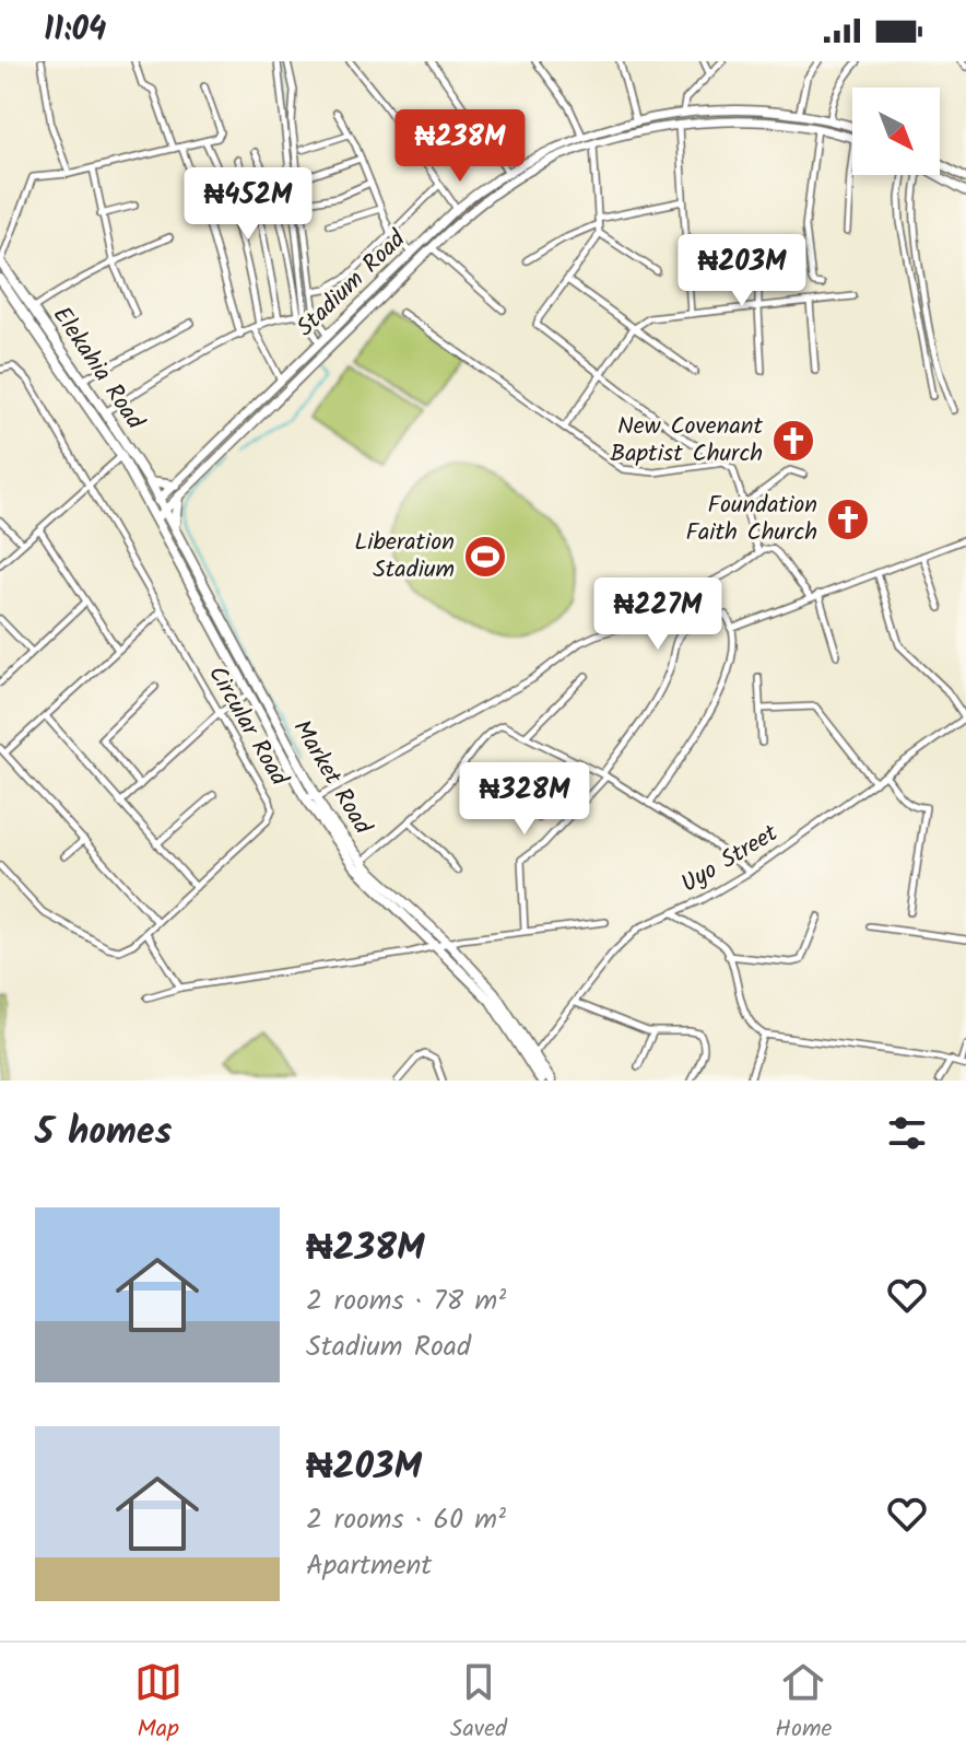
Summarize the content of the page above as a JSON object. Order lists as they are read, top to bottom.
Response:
{
  "streets": {
    "main road": ["Stadium Road", "Elekahia Road", "Market Road"],
    "street": ["Circular Road", "Uyo Street"]
  },
  "crossings": [
    ["Stadium Road", "Elekahia Road"],
    ["Stadium Road", "Market Road"],
    ["Elekahia Road", "Market Road"],
    ["Market Road", "Uyo Street"]
  ],
  "places": {
    "church": ["New Covenant Baptist Church", "Foundation Faith Church"],
    "sports": ["Liberation Stadium"]
  },
  "north": "bottom right",
  "page": {
    "status": "11:04",
    "price": [
      "₦238M",
      "₦452M",
      "₦203M",
      "₦227M",
      "₦328M"
    ],
    "heading": "5 homes",
    "list": [
      {
        "name": "₦238M",
        "note": "2 rooms · 78 m² · Stadium Road"
      },
      {
        "name": "₦203M",
        "note": "2 rooms · 60 m² · Apartment"
      }
    ],
    "tabs": ["Map", "Saved", "Home"]
  }
}
